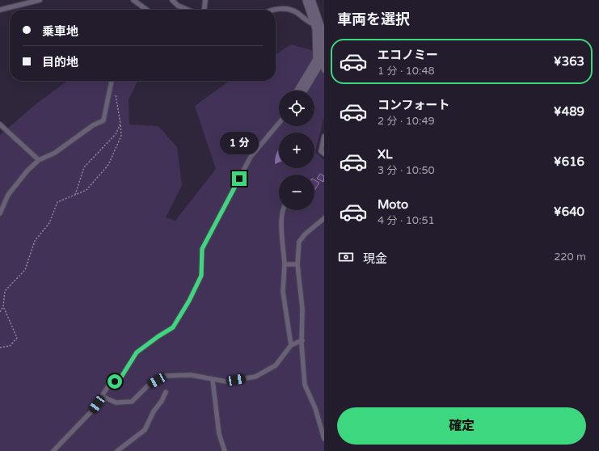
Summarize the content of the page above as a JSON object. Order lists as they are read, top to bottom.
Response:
{
  "page": {
    "heading": "車両を選択",
    "banner": ["乗車地", "目的地"],
    "list": [
      {
        "name": "エコノミー",
        "note": "1 分 · 10:48",
        "value": "¥363"
      },
      {
        "name": "コンフォート",
        "note": "2 分 · 10:49",
        "value": "¥489"
      },
      {
        "name": "XL",
        "note": "3 分 · 10:50",
        "value": "¥616"
      },
      {
        "name": "Moto",
        "note": "4 分 · 10:51",
        "value": "¥640"
      }
    ],
    "map_buttons": ["+", "−"],
    "bubble": "1 分",
    "pay": ["現金", "220 m"],
    "buttons": "確定"
  }
}
